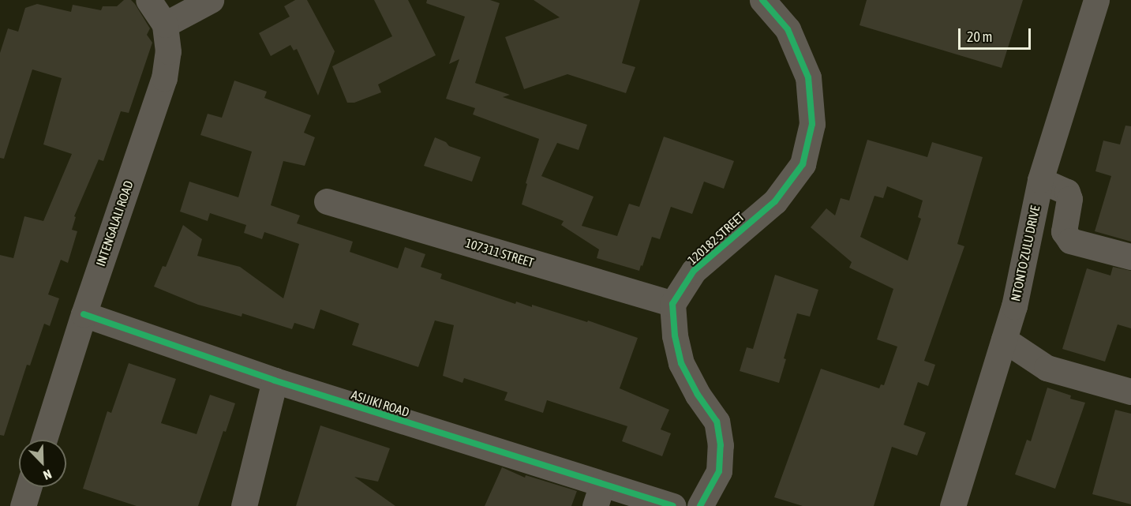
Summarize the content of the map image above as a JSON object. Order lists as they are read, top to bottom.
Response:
{
  "streets": {
    "street": [
      "INTENGALALI ROAD",
      "120182 STREET",
      "107311 STREET",
      "NTONTO ZULU DRIVE",
      "ASIJIKI ROAD"
    ]
  },
  "crossings": [
    ["INTENGALALI ROAD", "ASIJIKI ROAD"],
    ["120182 STREET", "107311 STREET"]
  ],
  "scale_bar": "20 m",
  "north": "bottom right"
}
